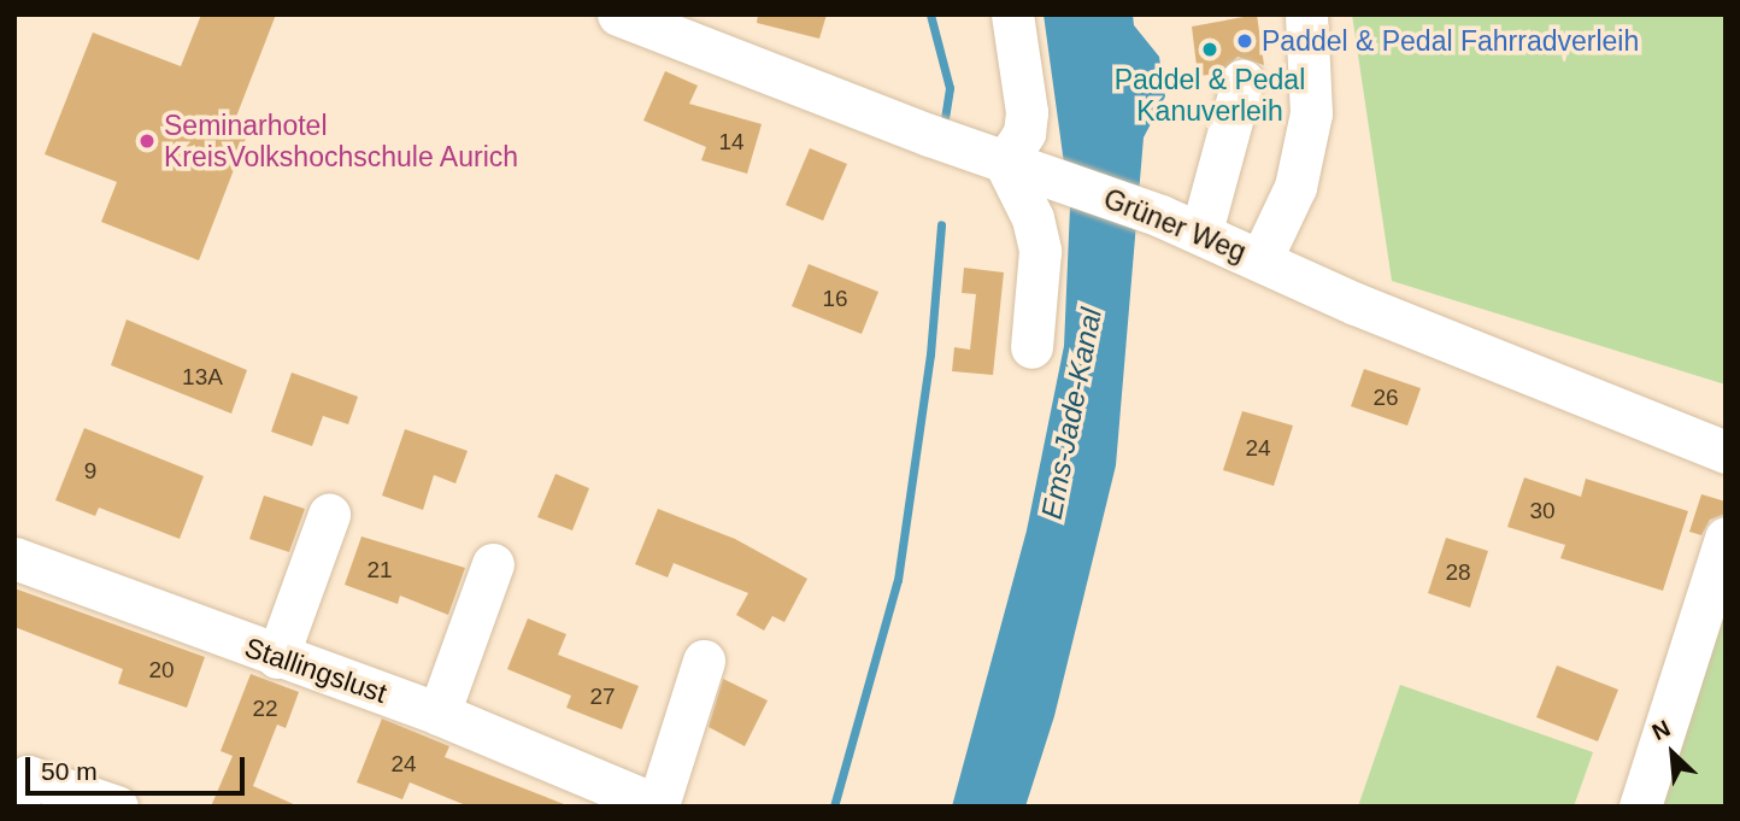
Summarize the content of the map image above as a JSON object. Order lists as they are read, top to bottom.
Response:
{
  "streets": {
    "street": ["Grüner Weg", "Stallingslust"]
  },
  "water": ["Ems-Jade-Kanal"],
  "places": ["Paddel & Pedal Fahrradverleih", "Paddel & Pedal Kanuverleih", "Seminarhotel KreisVolkshochschule Aurich"],
  "house_numbers": [
    "14",
    "16",
    "13A",
    "26",
    "24",
    "9",
    "30",
    "21",
    "28",
    "20",
    "27",
    "22",
    "24"
  ],
  "scale_bar": "50 m",
  "north": "top left"
}
